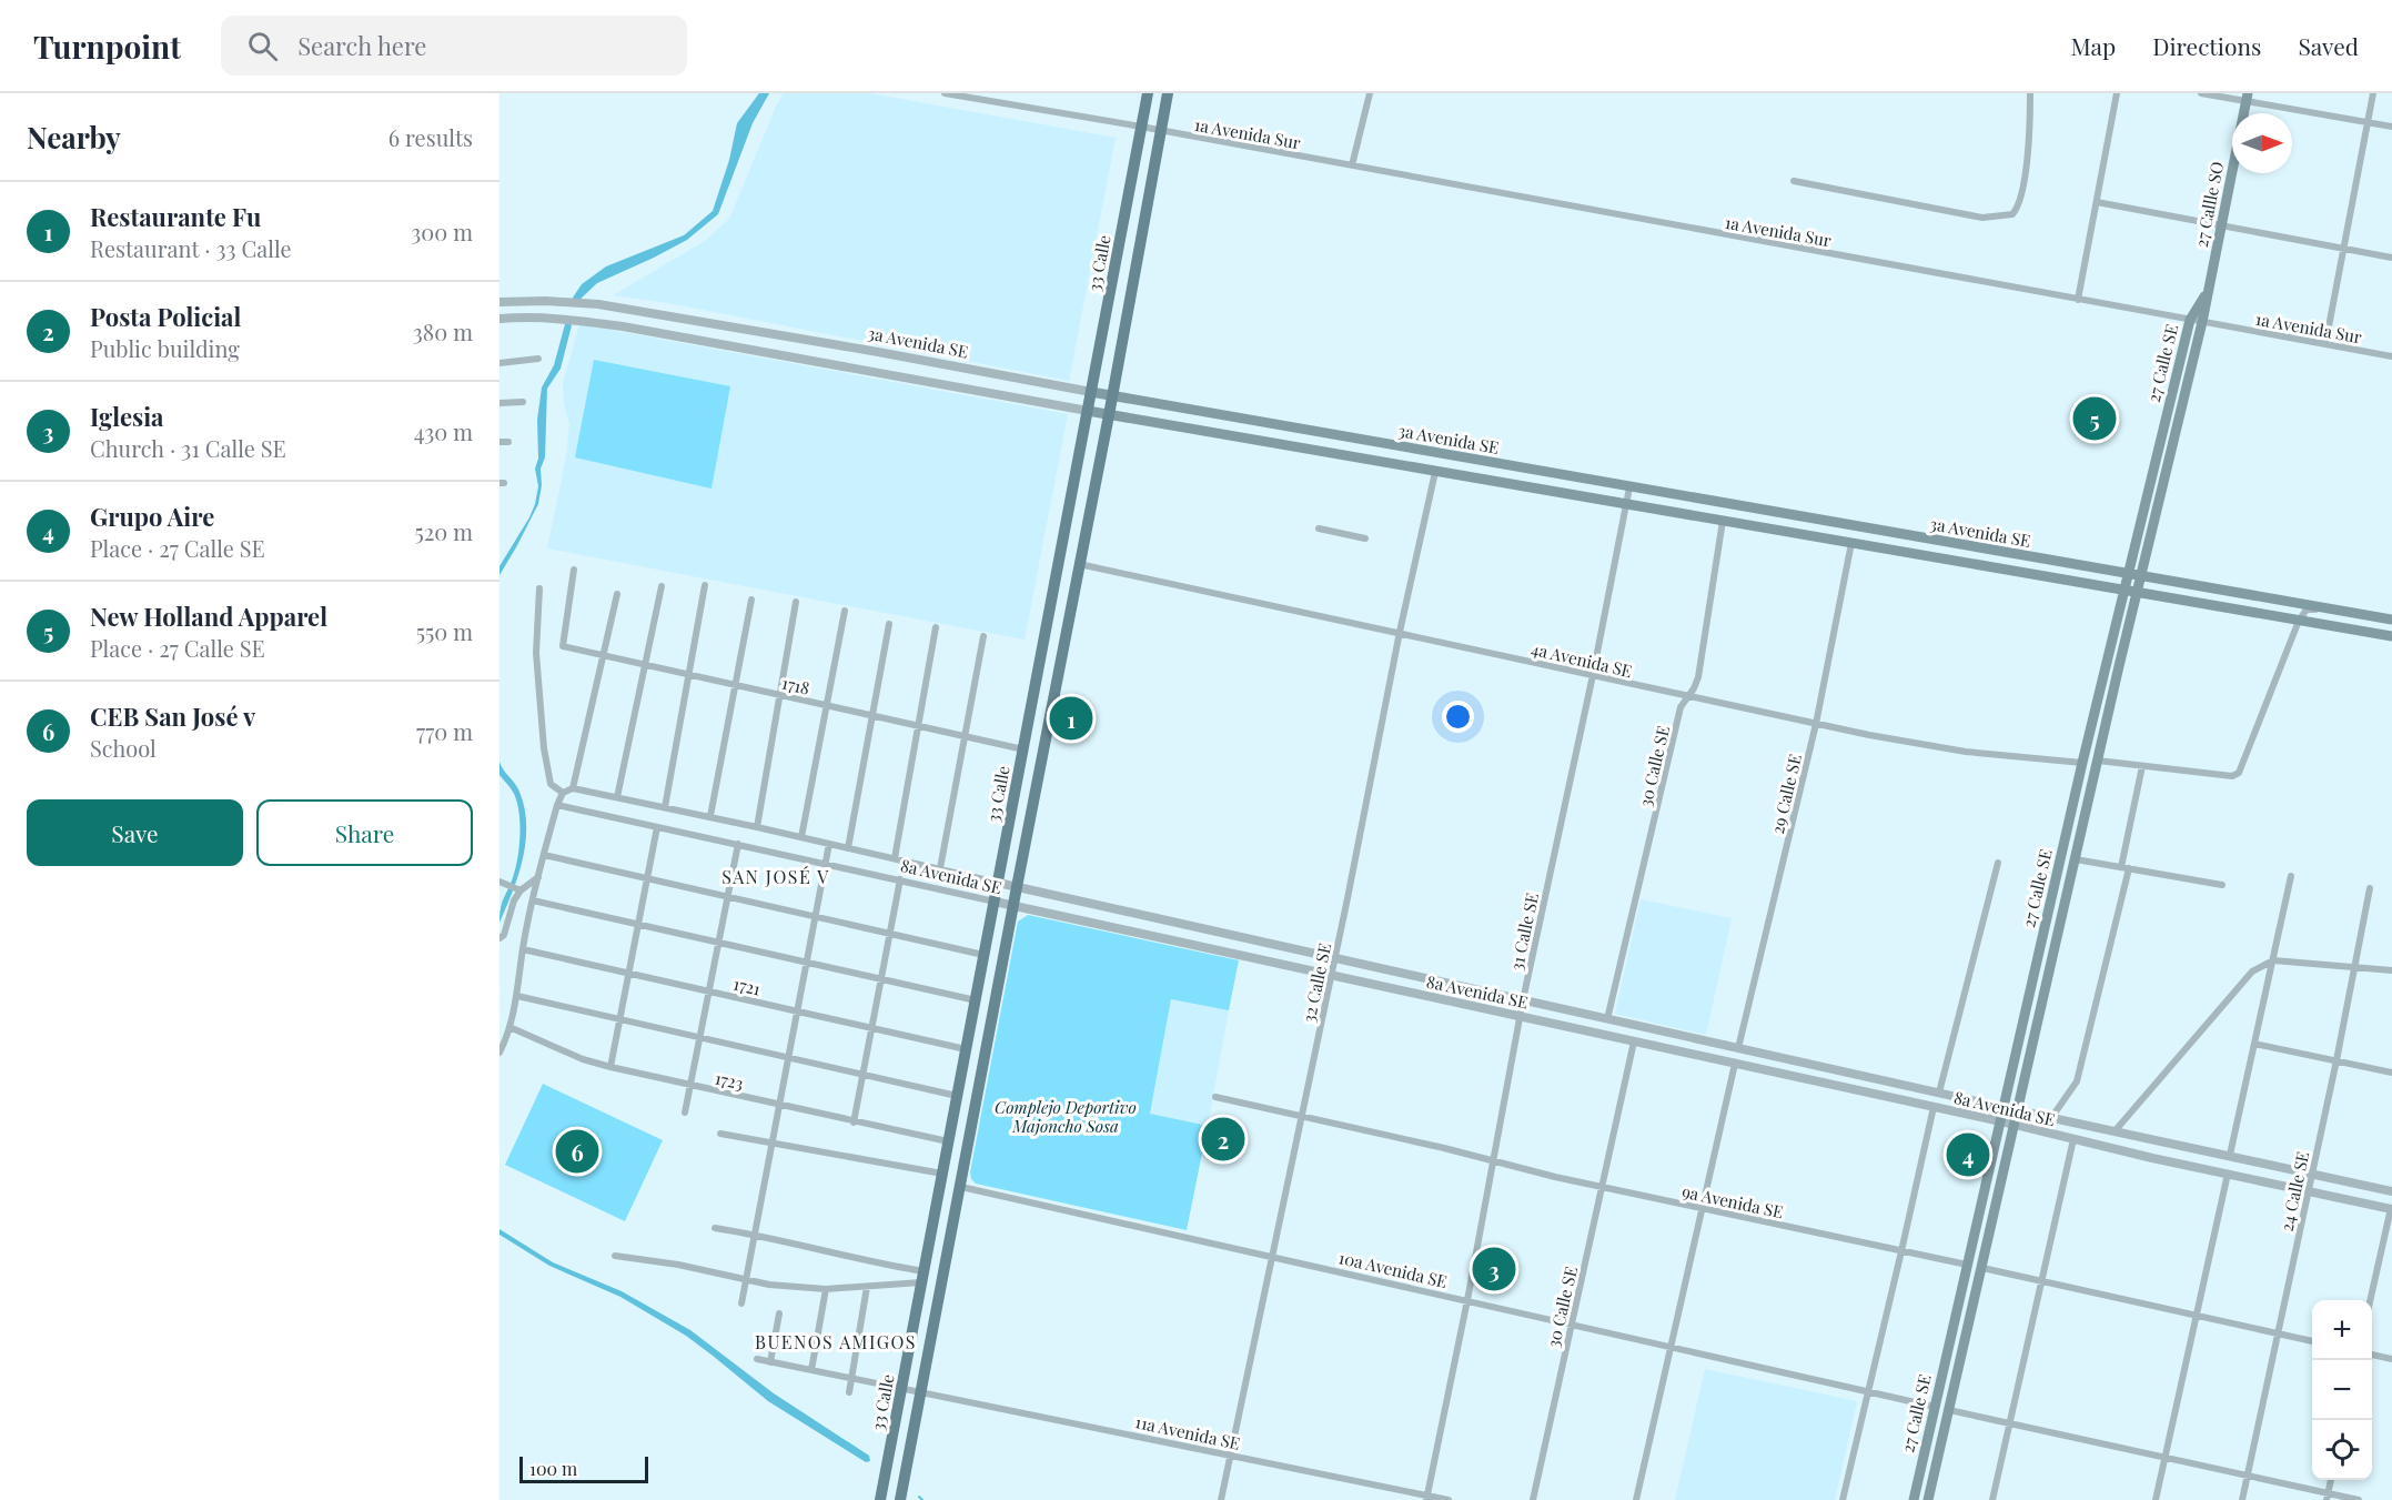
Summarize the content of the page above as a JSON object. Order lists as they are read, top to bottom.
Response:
{
  "streets": {
    "main road": [
      "27 Callle SO",
      "33 Calle",
      "3a Avenida SE",
      "27 Calle SE"
    ],
    "street": [
      "1a Avenida Sur",
      "4a Avenida SE",
      "1718",
      "30 Calle SE",
      "29 Calle SE",
      "8a Avenida SE",
      "31 Calle SE",
      "32 Calle SE",
      "1721",
      "1723",
      "24 Calle SE",
      "9a Avenida SE",
      "10a Avenida SE",
      "11a Avenida SE"
    ]
  },
  "crossings": [
    ["1a Avenida Sur", "27 Callle SO"],
    ["1a Avenida Sur", "33 Calle"],
    ["1a Avenida Sur", "27 Calle SE"],
    ["27 Callle SO", "27 Calle SE"],
    ["33 Calle", "3a Avenida SE"],
    ["33 Calle", "1718"],
    ["33 Calle", "8a Avenida SE"],
    ["33 Calle", "1721"],
    ["33 Calle", "1723"],
    ["33 Calle", "11a Avenida SE"],
    ["3a Avenida SE", "27 Calle SE"],
    ["3a Avenida SE", "30 Calle SE"],
    ["3a Avenida SE", "29 Calle SE"],
    ["3a Avenida SE", "31 Calle SE"],
    ["3a Avenida SE", "32 Calle SE"],
    ["27 Calle SE", "4a Avenida SE"],
    ["27 Calle SE", "8a Avenida SE"],
    ["27 Calle SE", "9a Avenida SE"],
    ["27 Calle SE", "10a Avenida SE"],
    ["4a Avenida SE", "30 Calle SE"],
    ["4a Avenida SE", "29 Calle SE"],
    ["4a Avenida SE", "31 Calle SE"],
    ["4a Avenida SE", "32 Calle SE"],
    ["30 Calle SE", "8a Avenida SE"],
    ["30 Calle SE", "9a Avenida SE"],
    ["30 Calle SE", "10a Avenida SE"],
    ["29 Calle SE", "8a Avenida SE"],
    ["8a Avenida SE", "31 Calle SE"],
    ["8a Avenida SE", "32 Calle SE"],
    ["8a Avenida SE", "24 Calle SE"],
    ["31 Calle SE", "9a Avenida SE"],
    ["31 Calle SE", "10a Avenida SE"],
    ["31 Calle SE", "11a Avenida SE"],
    ["32 Calle SE", "9a Avenida SE"],
    ["32 Calle SE", "10a Avenida SE"],
    ["32 Calle SE", "11a Avenida SE"]
  ],
  "districts": ["SAN JOSÉ V", "BUENOS AMIGOS"],
  "parks": ["Complejo Deportivo Majoncho Sosa"],
  "scale_bar": "100 m",
  "north": "right",
  "page": {
    "header": "Turnpoint",
    "search": "Search here",
    "nav": ["Map", "Directions", "Saved"],
    "heading": ["Nearby", "6 results"],
    "list": [
      {
        "mark": "1",
        "name": "Restaurante Fu",
        "note": "Restaurant · 33 Calle",
        "value": "300 m"
      },
      {
        "mark": "2",
        "name": "Posta Policial",
        "note": "Public building",
        "value": "380 m"
      },
      {
        "mark": "3",
        "name": "Iglesia",
        "note": "Church · 31 Calle SE",
        "value": "430 m"
      },
      {
        "mark": "4",
        "name": "Grupo Aire",
        "note": "Place · 27 Calle SE",
        "value": "520 m"
      },
      {
        "mark": "5",
        "name": "New Holland Apparel",
        "note": "Place · 27 Calle SE",
        "value": "550 m"
      },
      {
        "mark": "6",
        "name": "CEB San José v",
        "note": "School",
        "value": "770 m"
      }
    ],
    "pins": [
      "5",
      "1",
      "2",
      "6",
      "4",
      "3"
    ],
    "buttons": ["Save", "Share"],
    "map_buttons": ["+", "−"],
    "scale": "100 m"
  }
}
